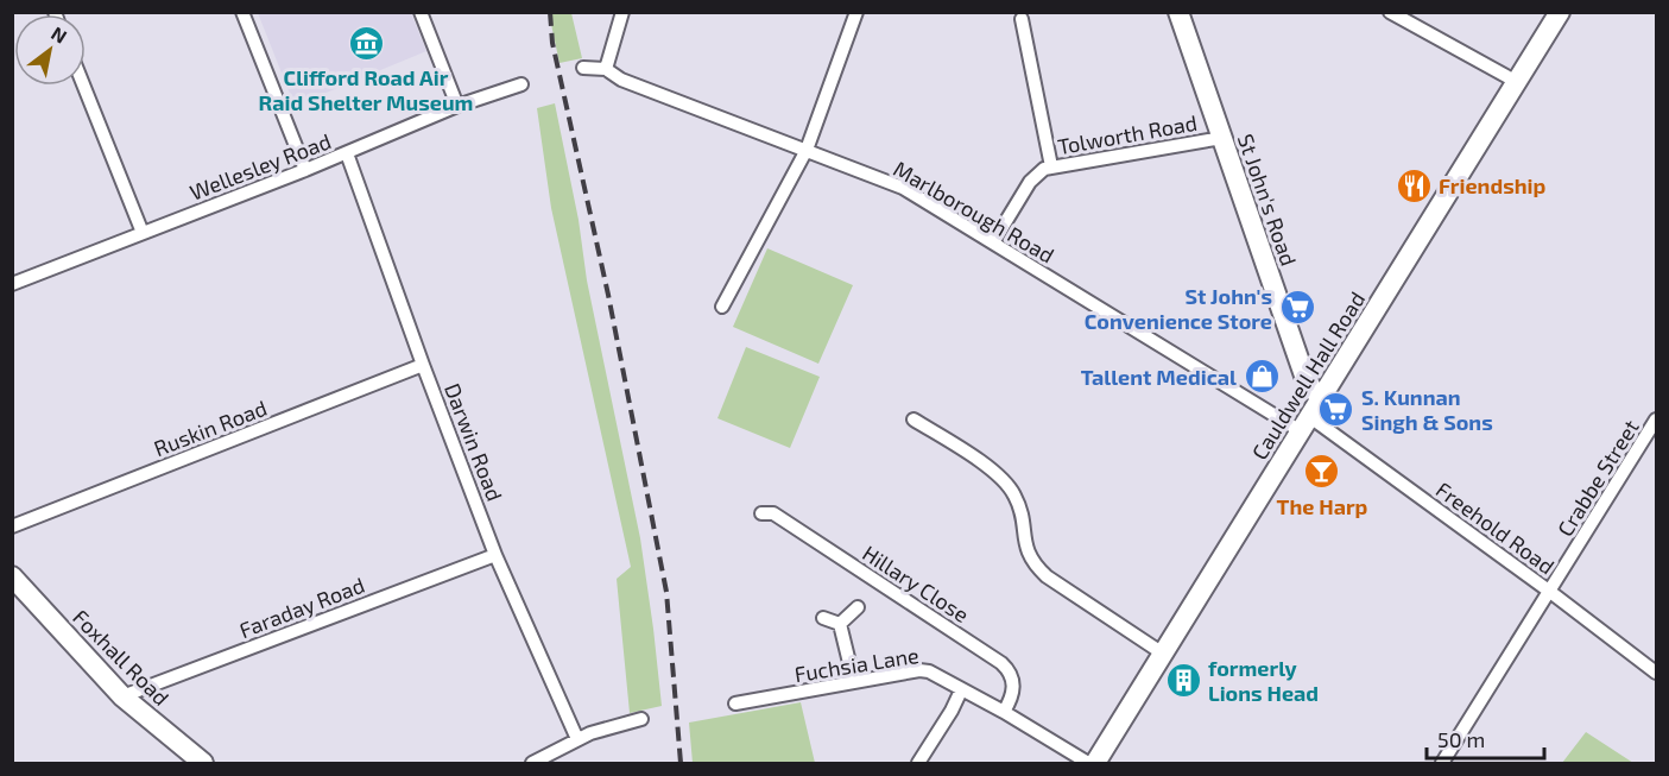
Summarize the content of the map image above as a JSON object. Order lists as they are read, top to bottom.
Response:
{
  "streets": {
    "street": [
      "Tolworth Road",
      "Wellesley Road",
      "St John's Road",
      "Marlborough Road",
      "Cauldwell Hall Road",
      "Ruskin Road",
      "Darwin Road",
      "Crabbe Street",
      "Freehold Road",
      "Hillary Close",
      "Faraday Road",
      "Foxhall Road",
      "Fuchsia Lane"
    ]
  },
  "crossings": [
    ["Tolworth Road", "St John's Road"],
    ["Tolworth Road", "Marlborough Road"],
    ["Wellesley Road", "Darwin Road"],
    ["St John's Road", "Cauldwell Hall Road"],
    ["Marlborough Road", "Cauldwell Hall Road"],
    ["Marlborough Road", "Freehold Road"],
    ["Cauldwell Hall Road", "Freehold Road"],
    ["Ruskin Road", "Darwin Road"],
    ["Darwin Road", "Faraday Road"],
    ["Crabbe Street", "Freehold Road"],
    ["Hillary Close", "Fuchsia Lane"],
    ["Faraday Road", "Foxhall Road"]
  ],
  "places": {
    "museum": ["Clifford Road Air Raid Shelter Museum"],
    "restaurant": ["Friendship"],
    "supermarket": ["St John's Convenience Store", "S. Kunnan Singh & Sons"],
    "shop": ["Tallent Medical"],
    "bar": ["The Harp"],
    "building": ["formerly Lions Head"]
  },
  "scale_bar": "50 m",
  "north": "top right"
}
